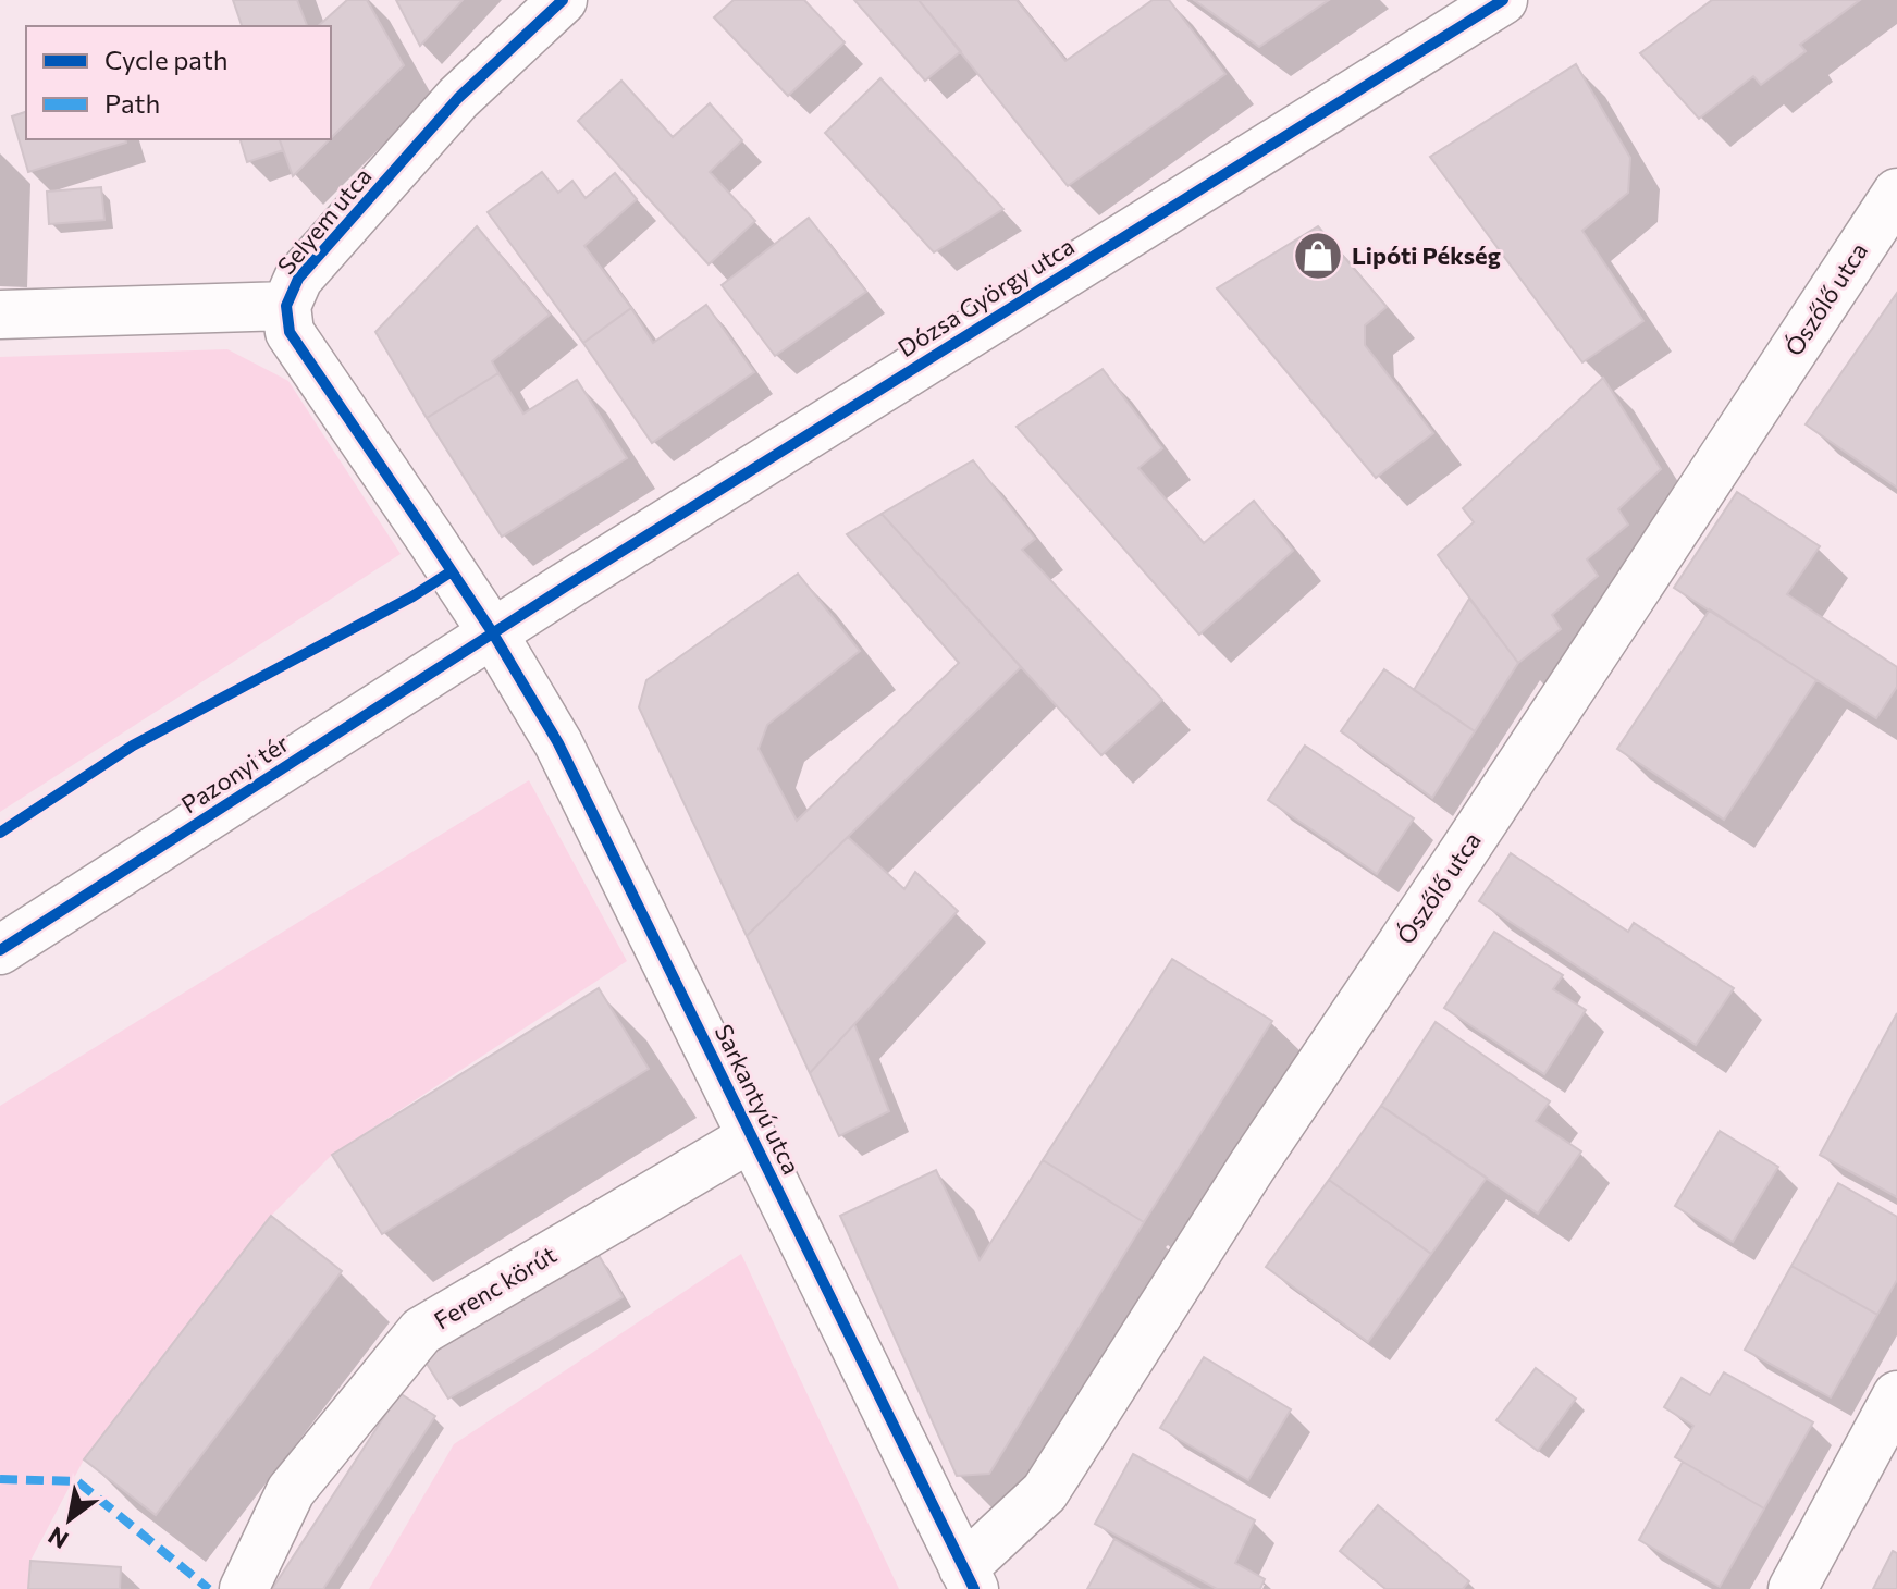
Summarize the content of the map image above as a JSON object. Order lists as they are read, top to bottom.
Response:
{
  "streets": {
    "street": [
      "Selyem utca",
      "Dózsa György utca",
      "Ószőlő utca",
      "Pazonyi tér",
      "Sarkantyú utca",
      "Ferenc körút"
    ]
  },
  "crossings": [
    ["Selyem utca", "Dózsa György utca"],
    ["Selyem utca", "Pazonyi tér"],
    ["Selyem utca", "Sarkantyú utca"],
    ["Dózsa György utca", "Pazonyi tér"],
    ["Dózsa György utca", "Sarkantyú utca"],
    ["Ószőlő utca", "Sarkantyú utca"],
    ["Pazonyi tér", "Sarkantyú utca"],
    ["Sarkantyú utca", "Ferenc körút"]
  ],
  "places": {
    "shop": ["Lipóti Pékség"]
  },
  "legend": ["Cycle path", "Path"],
  "north": "bottom left"
}
